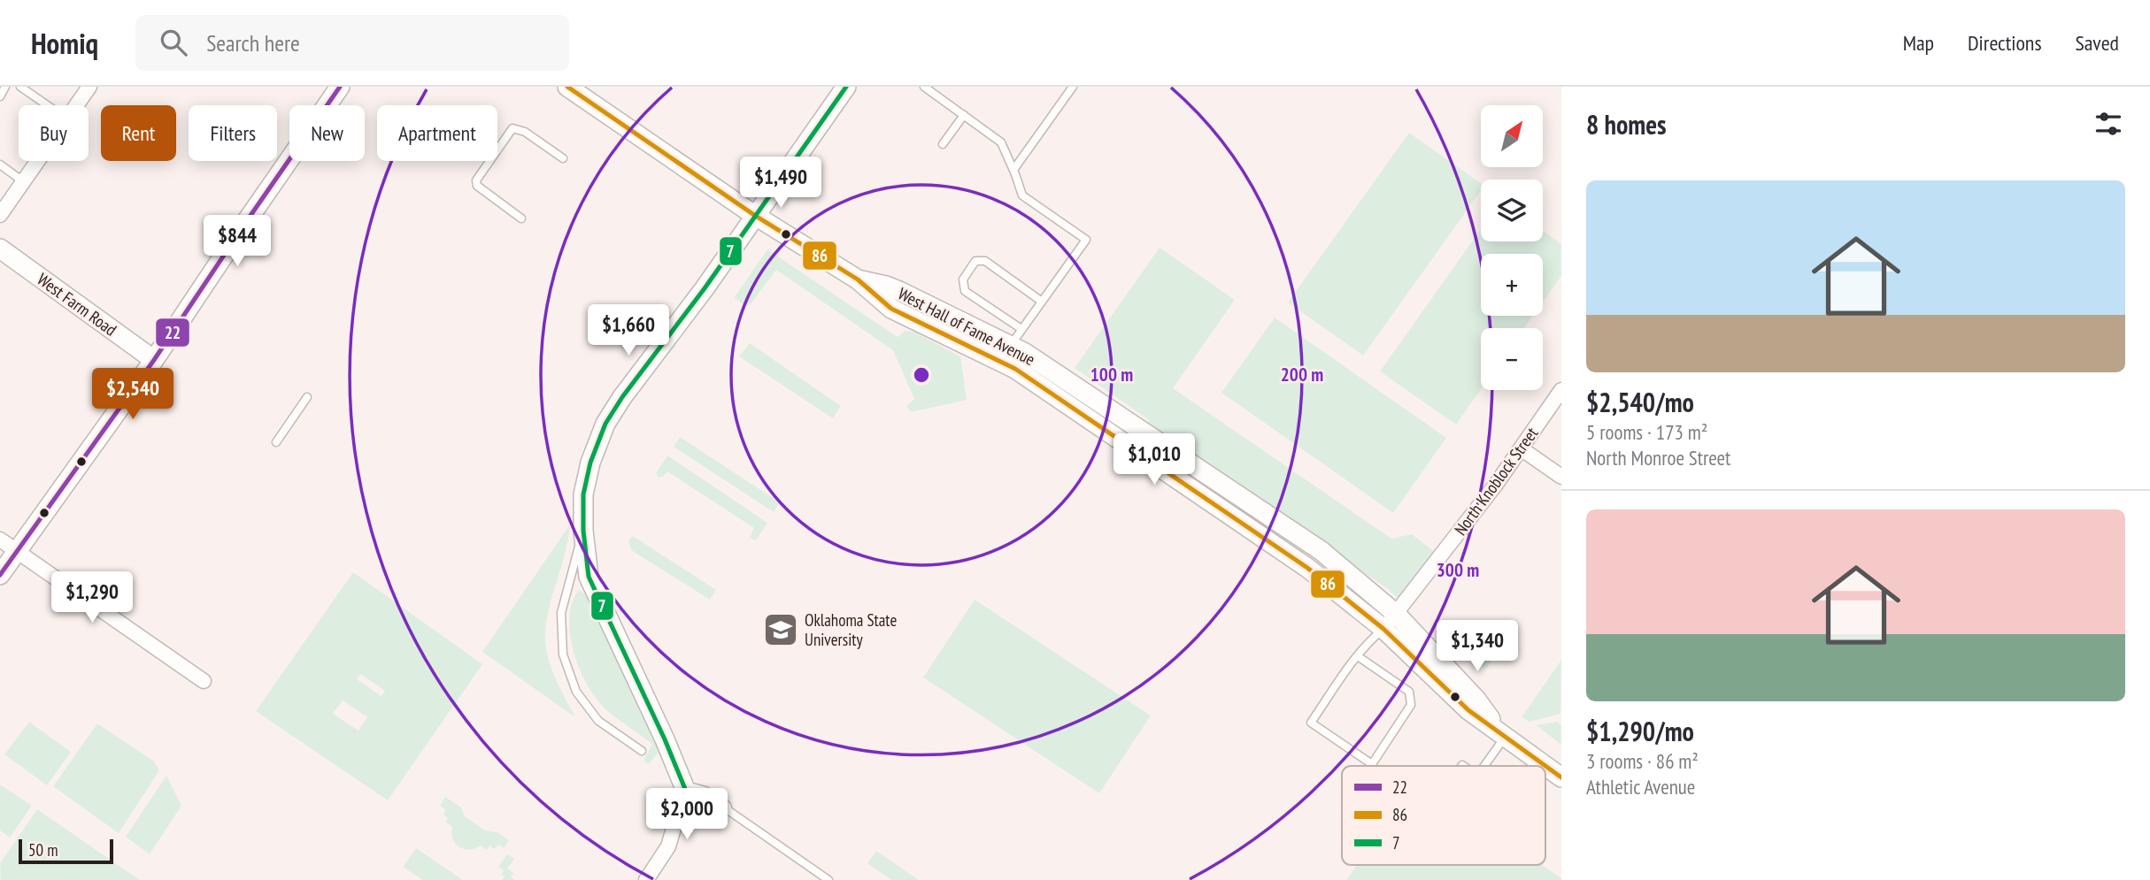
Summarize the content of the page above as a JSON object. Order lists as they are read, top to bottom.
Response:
{
  "streets": {
    "main road": ["West Farm Road", "West Hall of Fame Avenue"],
    "street": ["North Knoblock Street"]
  },
  "crossings": [
    ["West Hall of Fame Avenue", "North Knoblock Street"]
  ],
  "places": {
    "school or university": ["Oklahoma State University"]
  },
  "lines": ["transit line 22", "transit line 86", "transit line 7"],
  "legend": ["22", "86", "7"],
  "scale_bar": "50 m",
  "north": "top right",
  "page": {
    "header": "Homiq",
    "search": "Search here",
    "nav": ["Map", "Directions", "Saved"],
    "heading": "8 homes",
    "map_buttons": ["+", "−"],
    "chip": [
      "Buy",
      "Rent",
      "Filters",
      "New",
      "Apartment"
    ],
    "price": [
      "$1,490",
      "$844",
      "$1,660",
      "$2,540",
      "$1,010",
      "$1,290",
      "$1,340",
      "$2,000"
    ],
    "list": [
      {
        "name": "$2,540/mo",
        "note": "5 rooms · 173 m² · North Monroe Street"
      },
      {
        "name": "$1,290/mo",
        "note": "3 rooms · 86 m² · Athletic Avenue"
      }
    ],
    "scale": "50 m"
  },
  "rings": ["100 m", "200 m", "300 m"]
}
